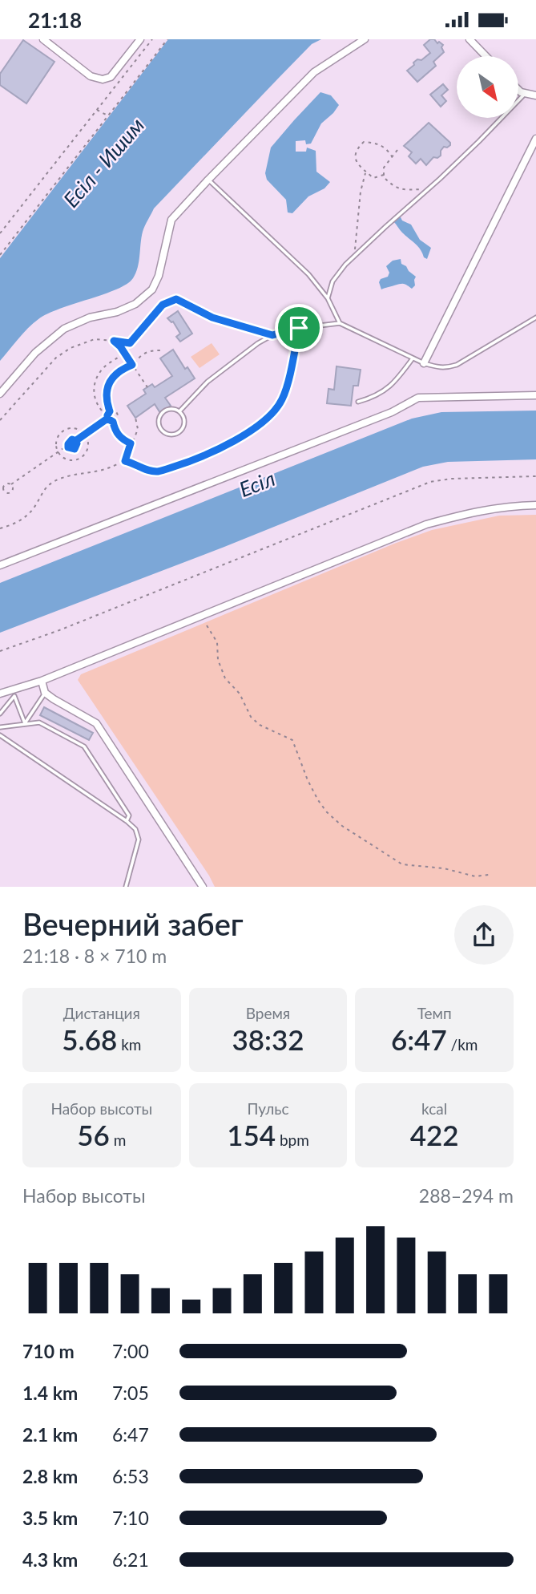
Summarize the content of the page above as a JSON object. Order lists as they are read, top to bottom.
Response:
{
  "water": ["Есіл - Ишим", "Есіл"],
  "north": "bottom right",
  "page": {
    "status": "21:18",
    "heading": ["Вечерний забег", "21:18 · 8 × 710 m"],
    "stats": [
      ["Дистанция", "5.68 km"],
      ["Время", "38:32"],
      ["Темп", "6:47 /km"],
      ["Набор высоты", "56 m"],
      ["Пульс", "154 bpm"],
      ["kcal", "422"]
    ],
    "chart": ["Набор высоты", "288–294 m"],
    "list": [
      {
        "name": "710 m",
        "note": "7:00"
      },
      {
        "name": "1.4 km",
        "note": "7:05"
      },
      {
        "name": "2.1 km",
        "note": "6:47"
      },
      {
        "name": "2.8 km",
        "note": "6:53"
      },
      {
        "name": "3.5 km",
        "note": "7:10"
      },
      {
        "name": "4.3 km",
        "note": "6:21"
      }
    ]
  }
}
